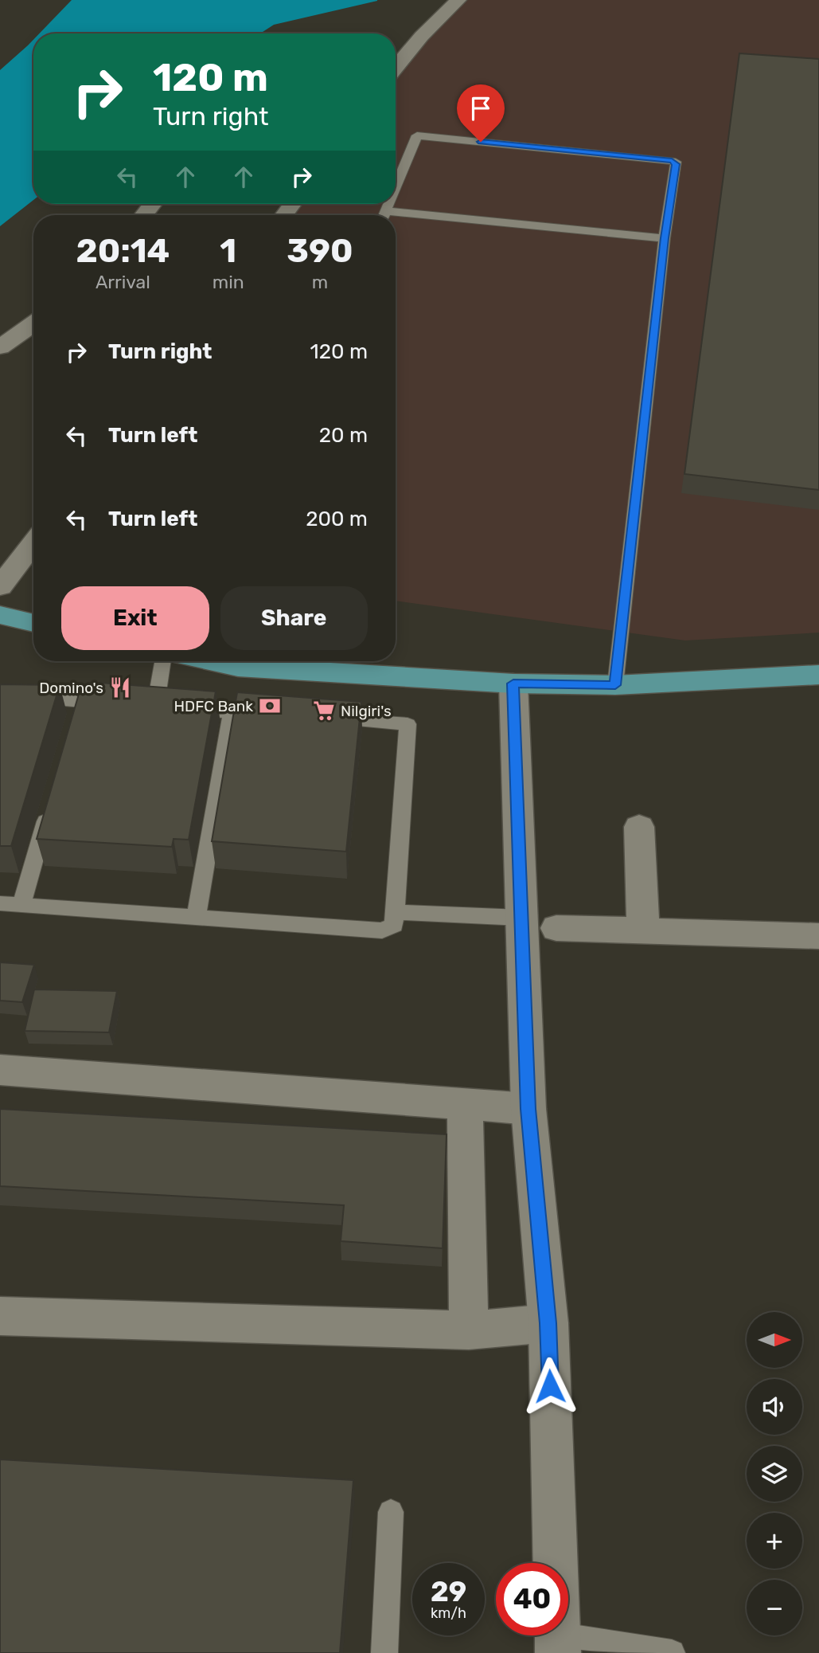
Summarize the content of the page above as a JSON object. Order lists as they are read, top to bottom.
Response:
{
  "places": {
    "restaurant": ["Domino's"],
    "bank": ["HDFC Bank"],
    "supermarket": ["Nilgiri's"]
  },
  "north": "right",
  "page": {
    "turn": ["120 m", "Turn right"],
    "eta": [
      "20:14",
      "Arrival",
      "1",
      "min",
      "390",
      "m"
    ],
    "list": [
      {
        "name": "Turn right",
        "value": "120 m"
      },
      {
        "name": "Turn left",
        "value": "20 m"
      },
      {
        "name": "Turn left",
        "value": "200 m"
      }
    ],
    "buttons": ["Exit", "Share"],
    "map_buttons": ["+", "−"],
    "speed": "29 km/h",
    "limit": "40"
  }
}
